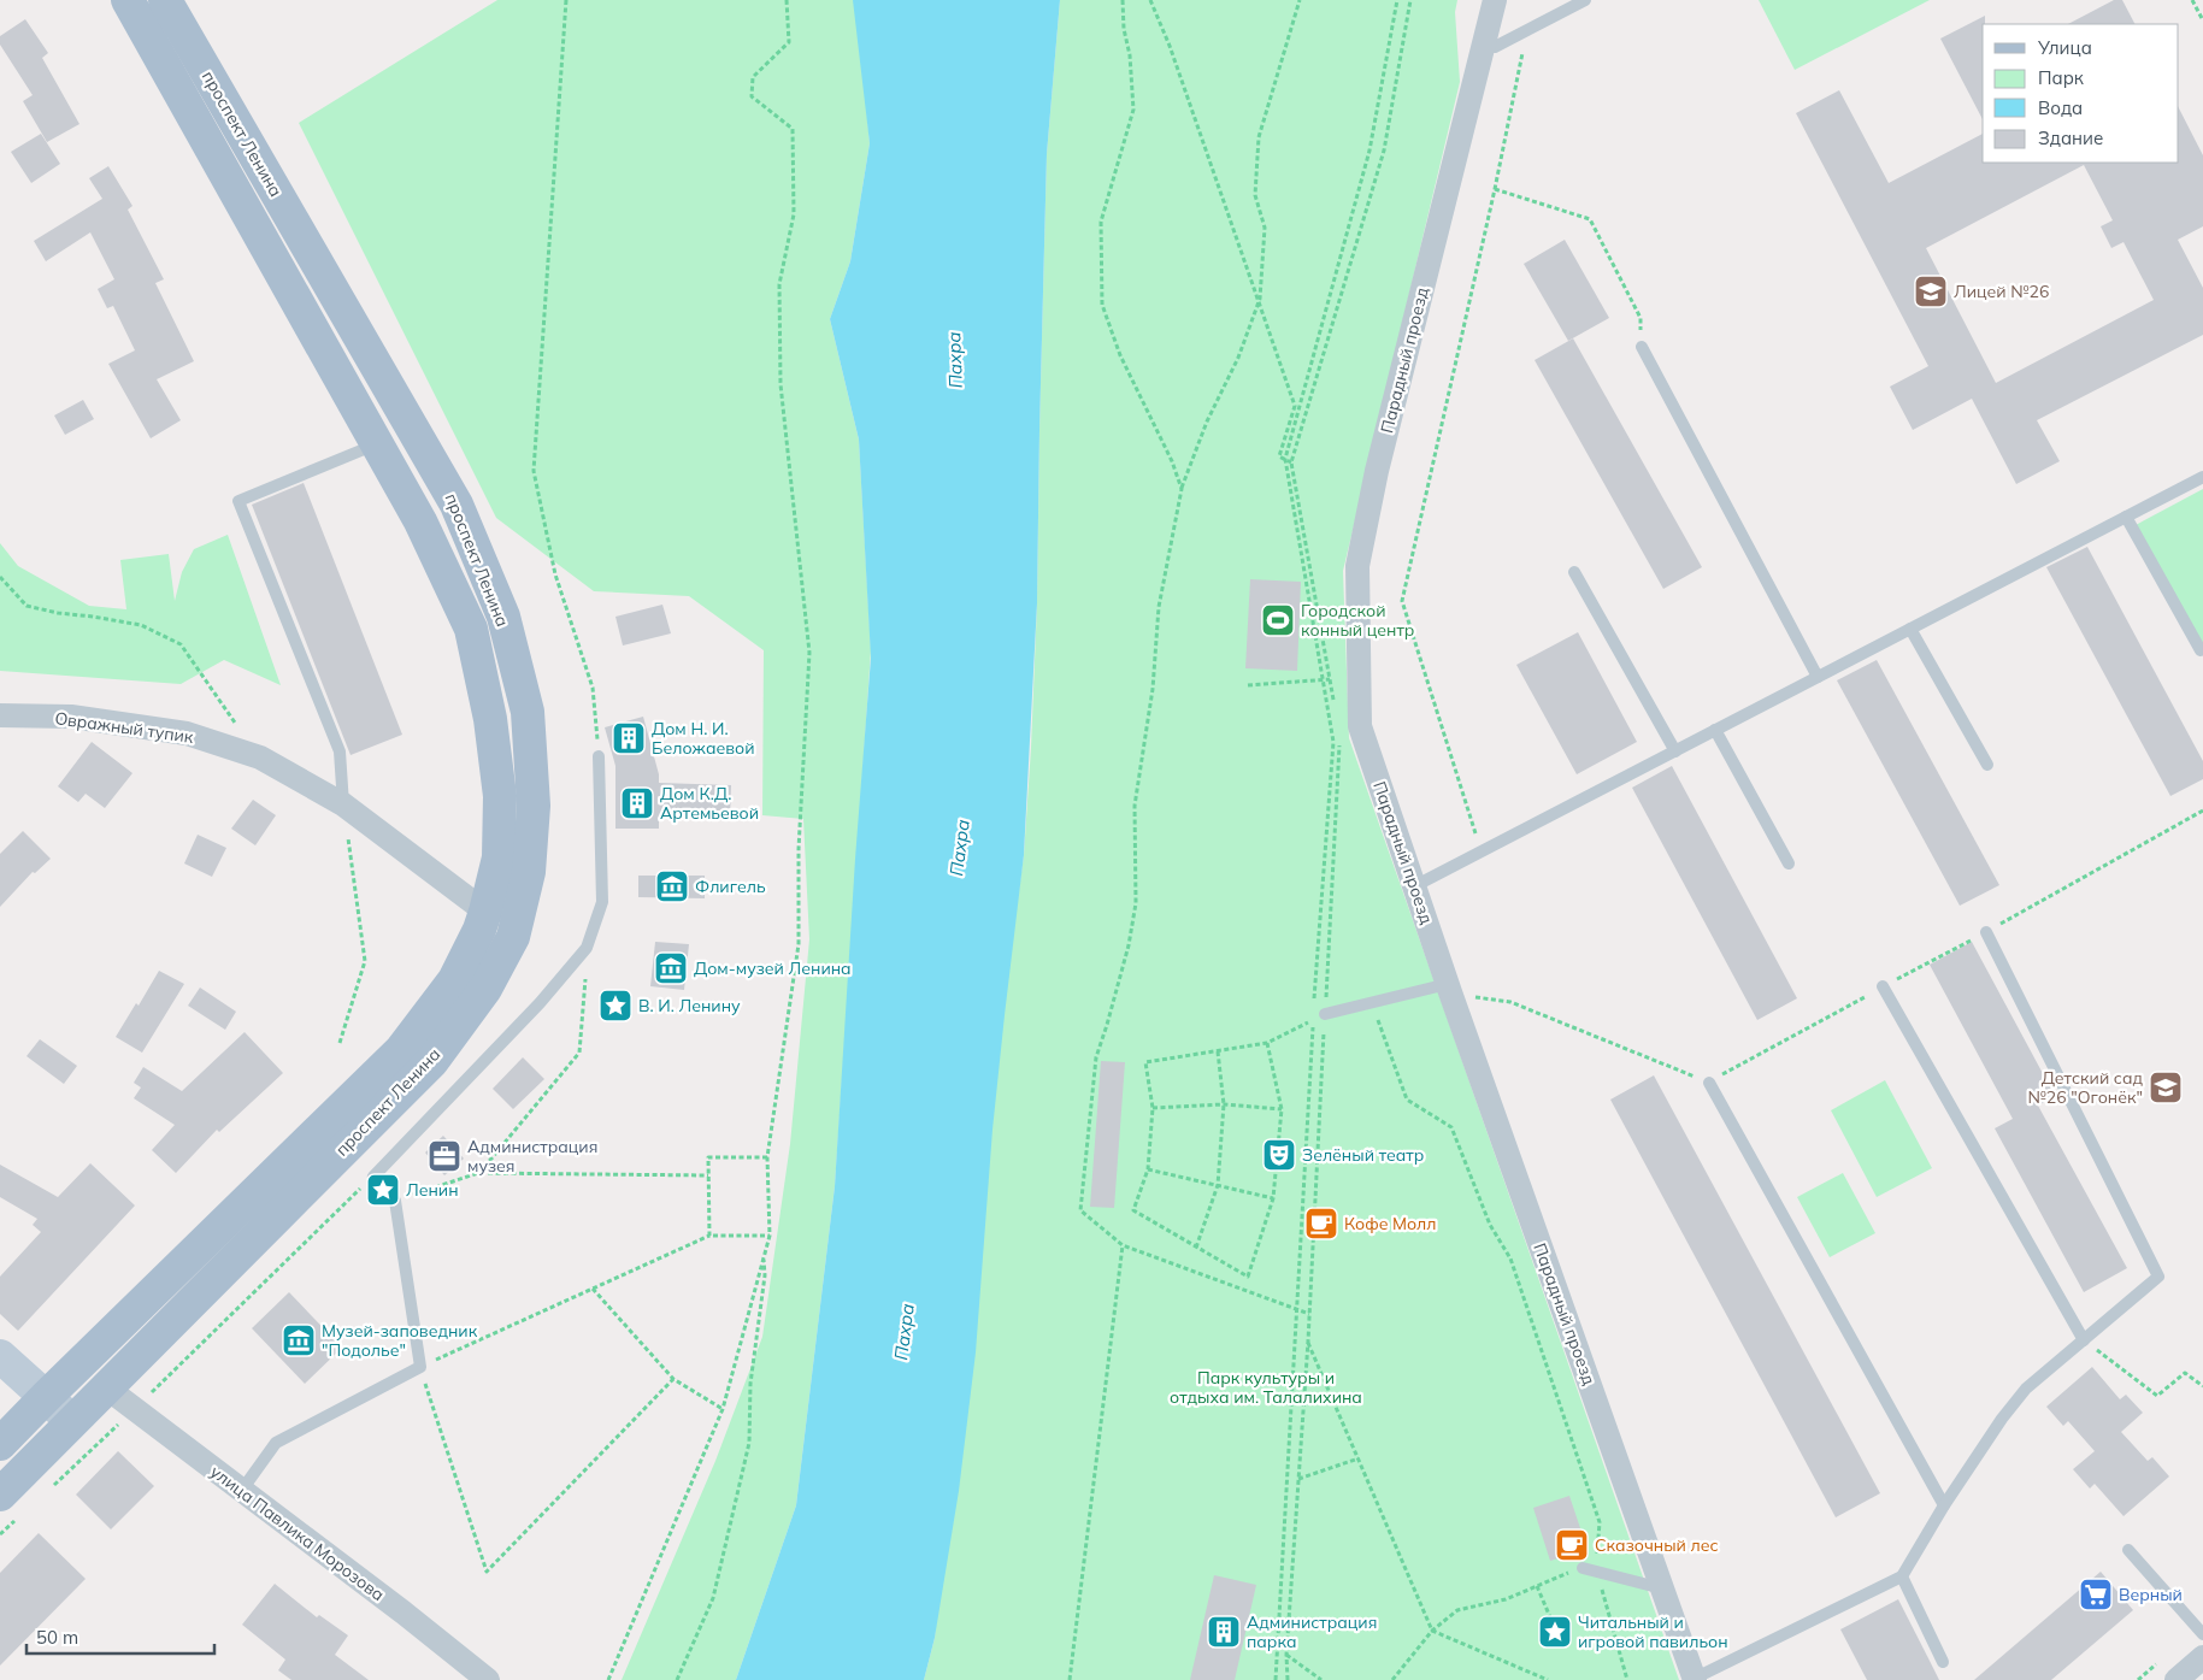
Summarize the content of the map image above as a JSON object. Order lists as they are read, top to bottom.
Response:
{
  "streets": {
    "main road": ["проспект Ленина"],
    "street": ["Парадный проезд", "Овражный тупик", "улица Павлика Морозова"]
  },
  "crossings": [
    ["проспект Ленина", "Овражный тупик"],
    ["проспект Ленина", "улица Павлика Морозова"]
  ],
  "water": ["Пахра"],
  "parks": ["Парк культуры и отдыха им. Талалихина"],
  "places": {
    "school or university": ["Лицей №26", "Детский сад №26 \"Огонёк\""],
    "sports": ["Городской конный центр"],
    "building": ["Дом Н. И. Беложаевой", "Дом К.Д. Артемьевой", "Администрация парка"],
    "museum": ["Флигель", "Дом-музей Ленина", "Музей-заповедник \"Подолье\""],
    "place": ["В. И. Ленину", "Ленин", "Читальный и игровой павильон"],
    "theatre": ["Зелёный театр"],
    "office": ["Администрация музея"],
    "cafe": ["Кофе Молл", "Сказочный лес"],
    "supermarket": ["Верный"]
  },
  "legend": [
    "Улица",
    "Парк",
    "Вода",
    "Здание"
  ],
  "scale_bar": "50 m"
}
